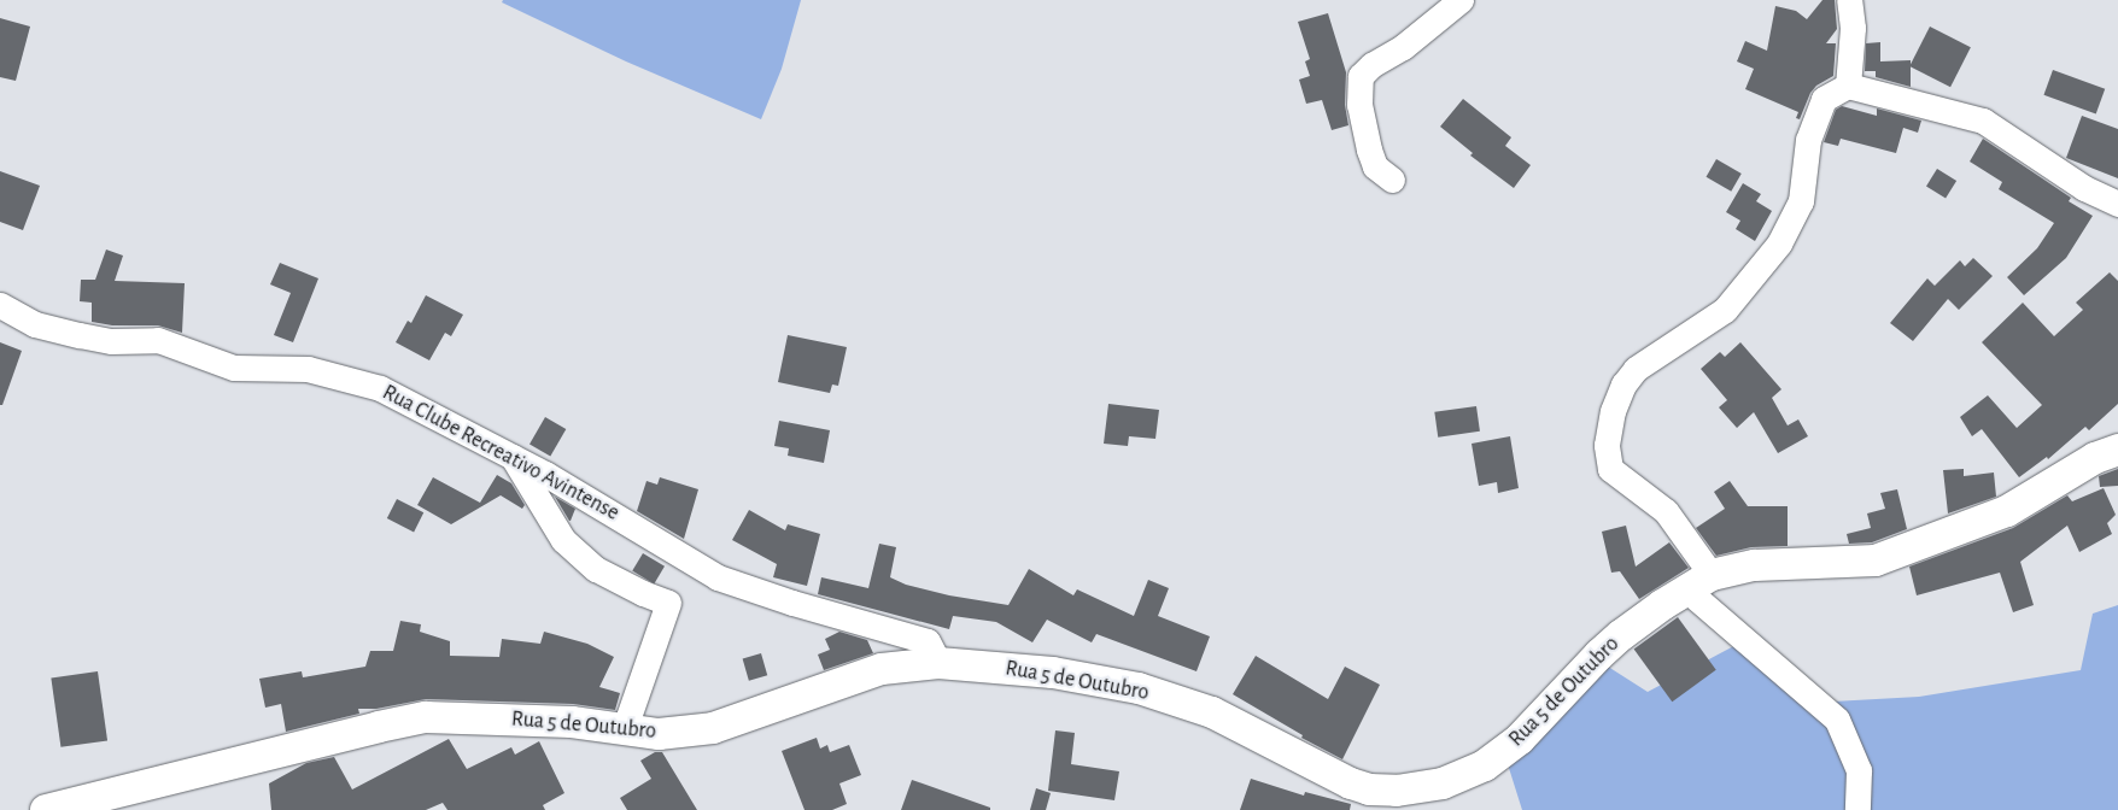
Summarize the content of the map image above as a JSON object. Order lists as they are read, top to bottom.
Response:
{
  "streets": {
    "street": ["Rua Clube Recreativo Avintense", "Rua 5 de Outubro"]
  },
  "crossings": [
    ["Rua Clube Recreativo Avintense", "Rua 5 de Outubro"]
  ]
}
